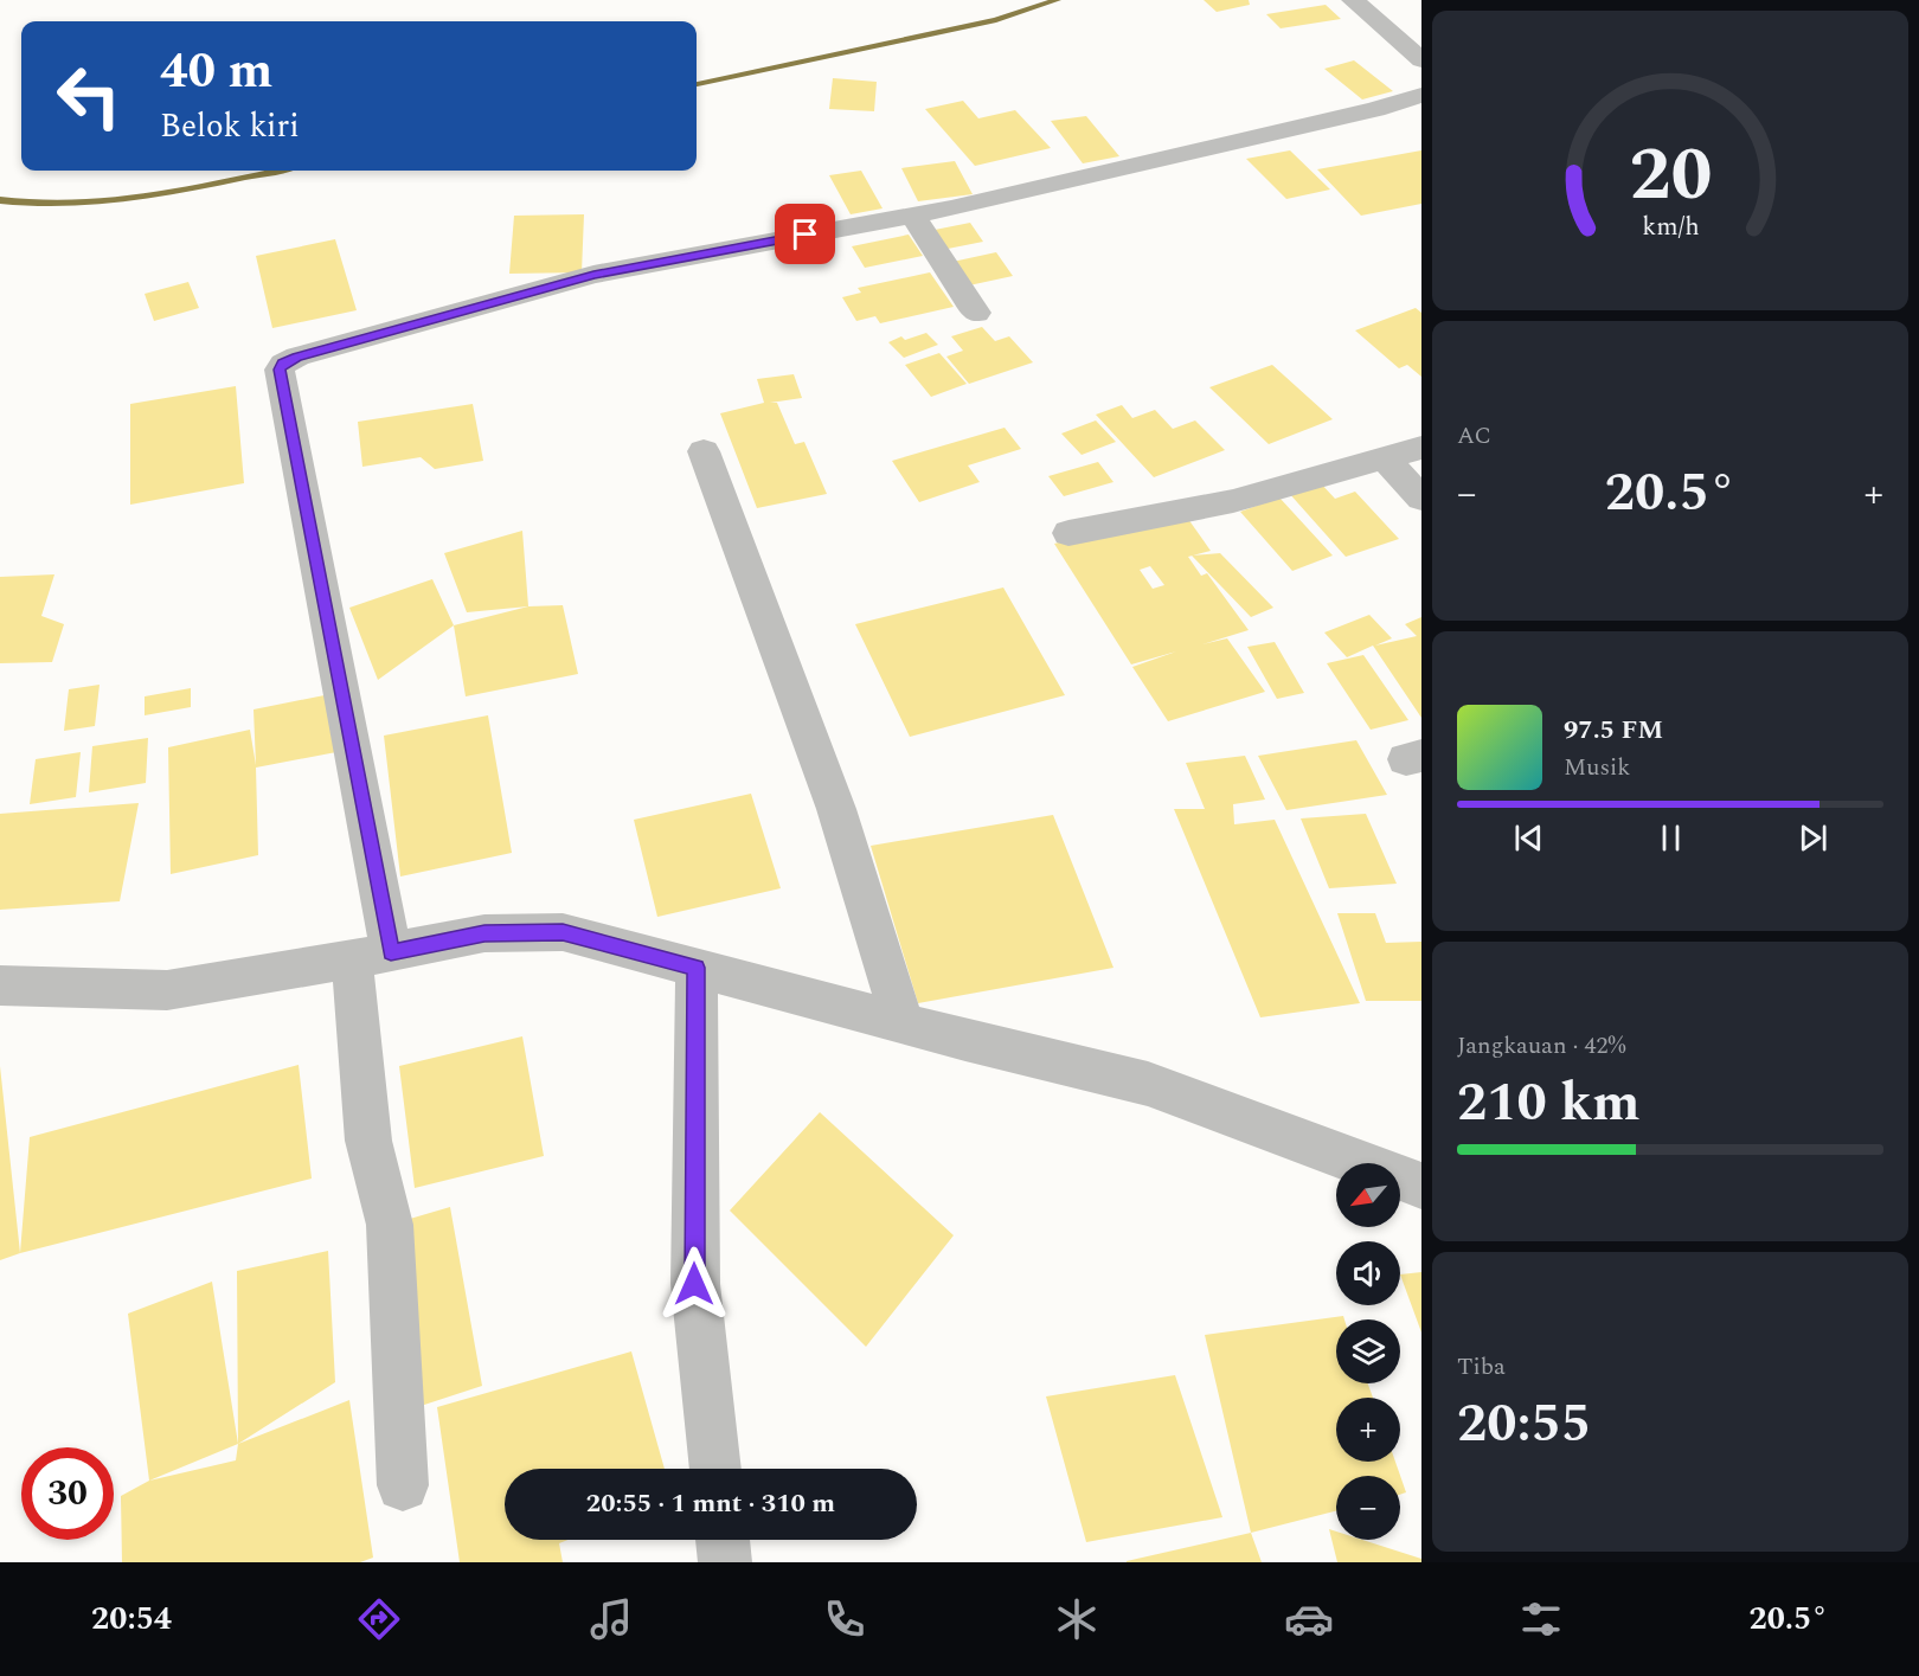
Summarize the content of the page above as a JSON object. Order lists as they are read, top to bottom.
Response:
{
  "north": "bottom left",
  "page": {
    "turn": ["40 m", "Belok kiri"],
    "tile": [
      "AC",
      ["Jangkauan · 42%", "210 km"],
      ["Tiba", "20:55"]
    ],
    "heat": ["−", "20.5°", "+"],
    "song": ["97.5 FM", "Musik"],
    "map_buttons": ["+", "−"],
    "limit": "30",
    "trip": "20:55 · 1 mnt · 310 m",
    "tabs": ["20:54", "20.5°"],
    "gauge": ["20", "km/h"]
  }
}
